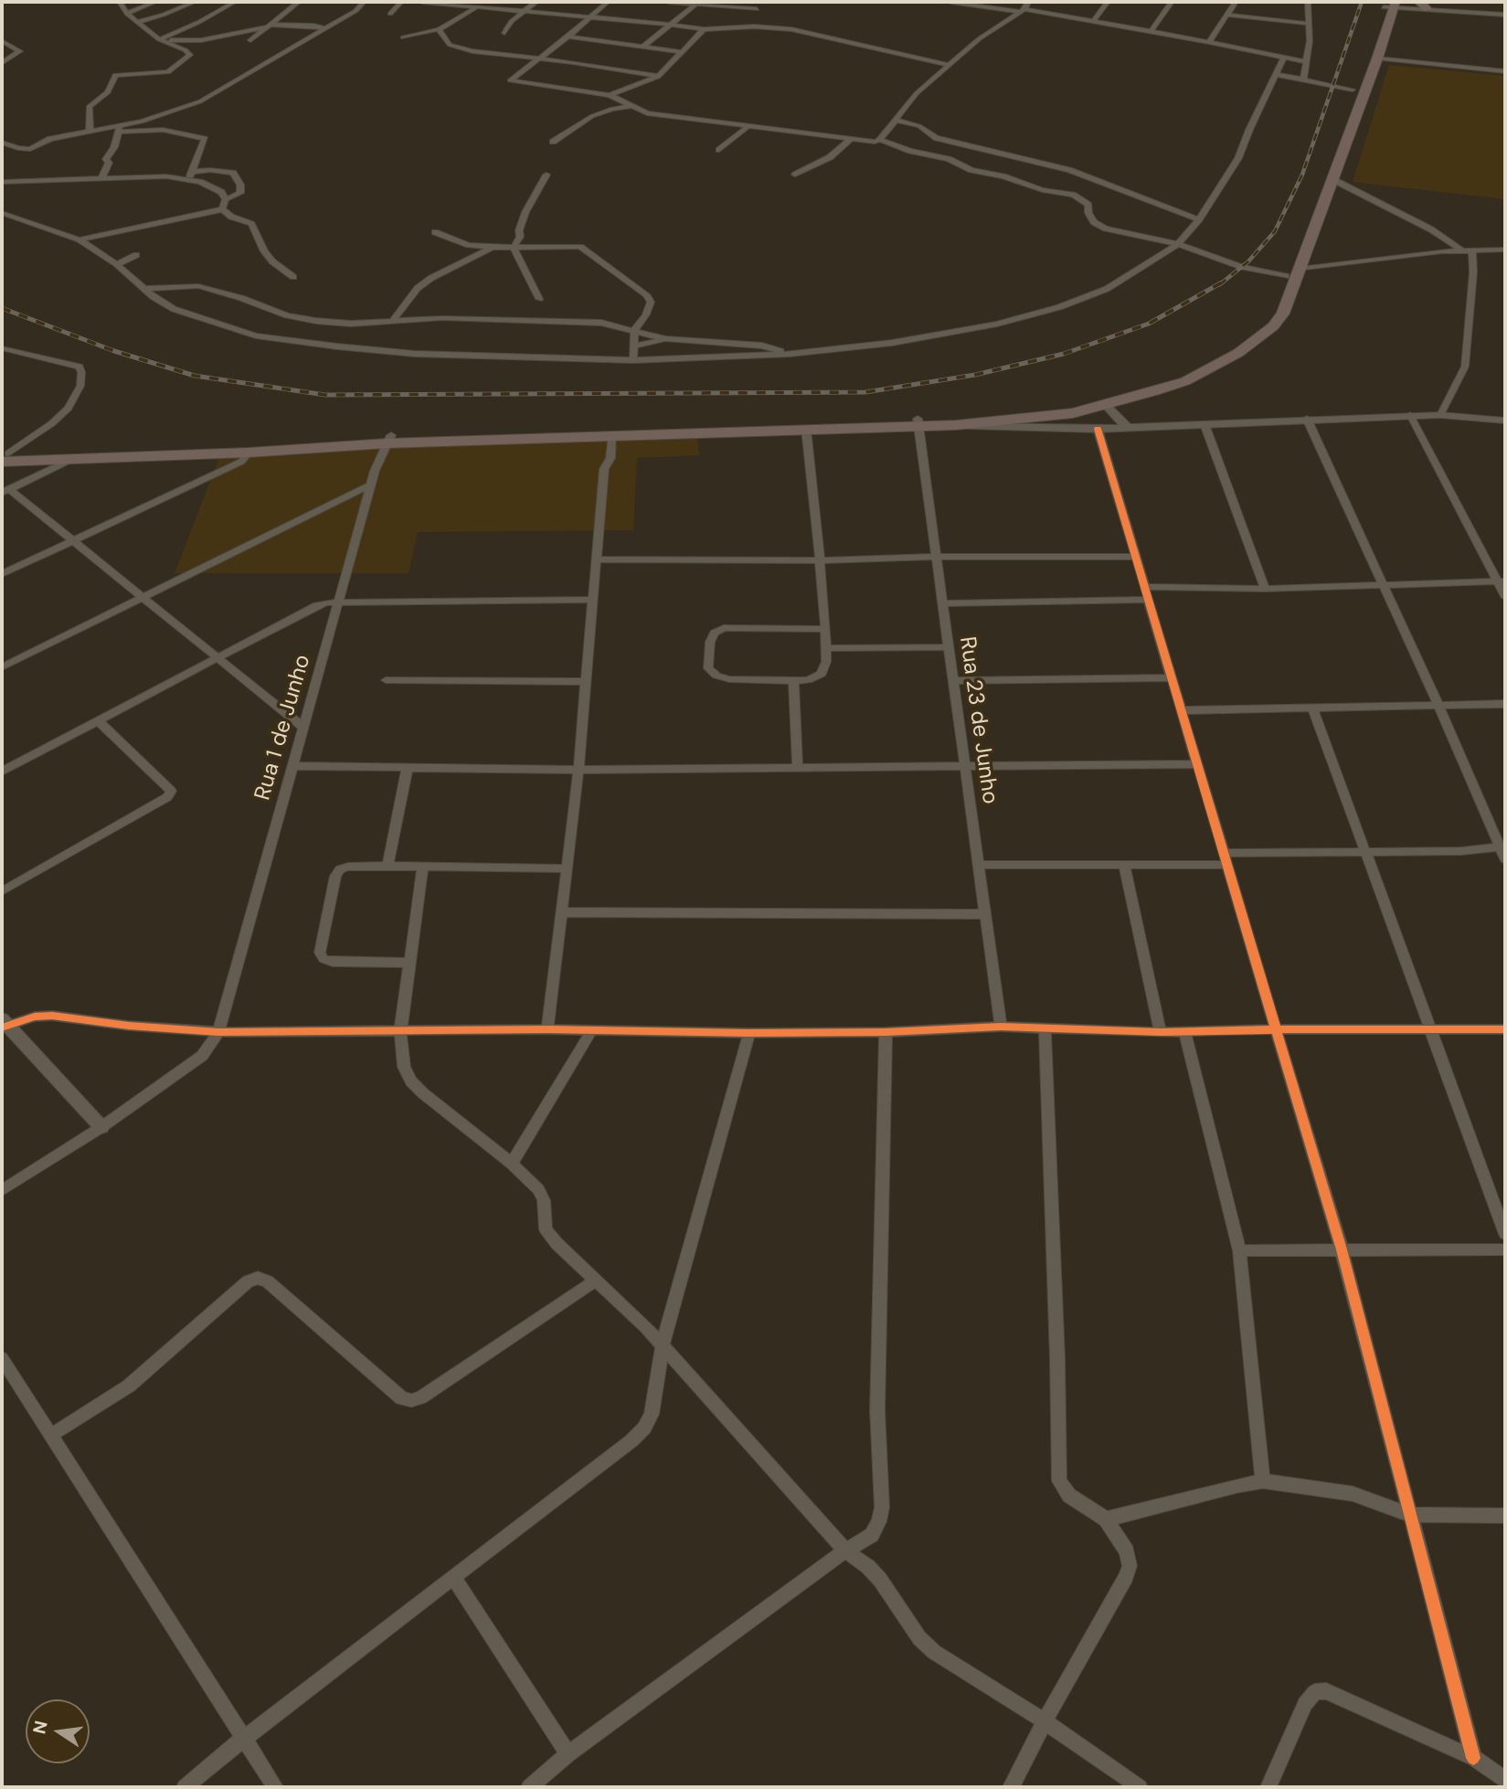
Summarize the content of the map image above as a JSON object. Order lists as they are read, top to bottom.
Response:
{
  "streets": {
    "street": ["Rua 23 de Junho", "Rua 1 de Junho"]
  },
  "north": "left"
}
